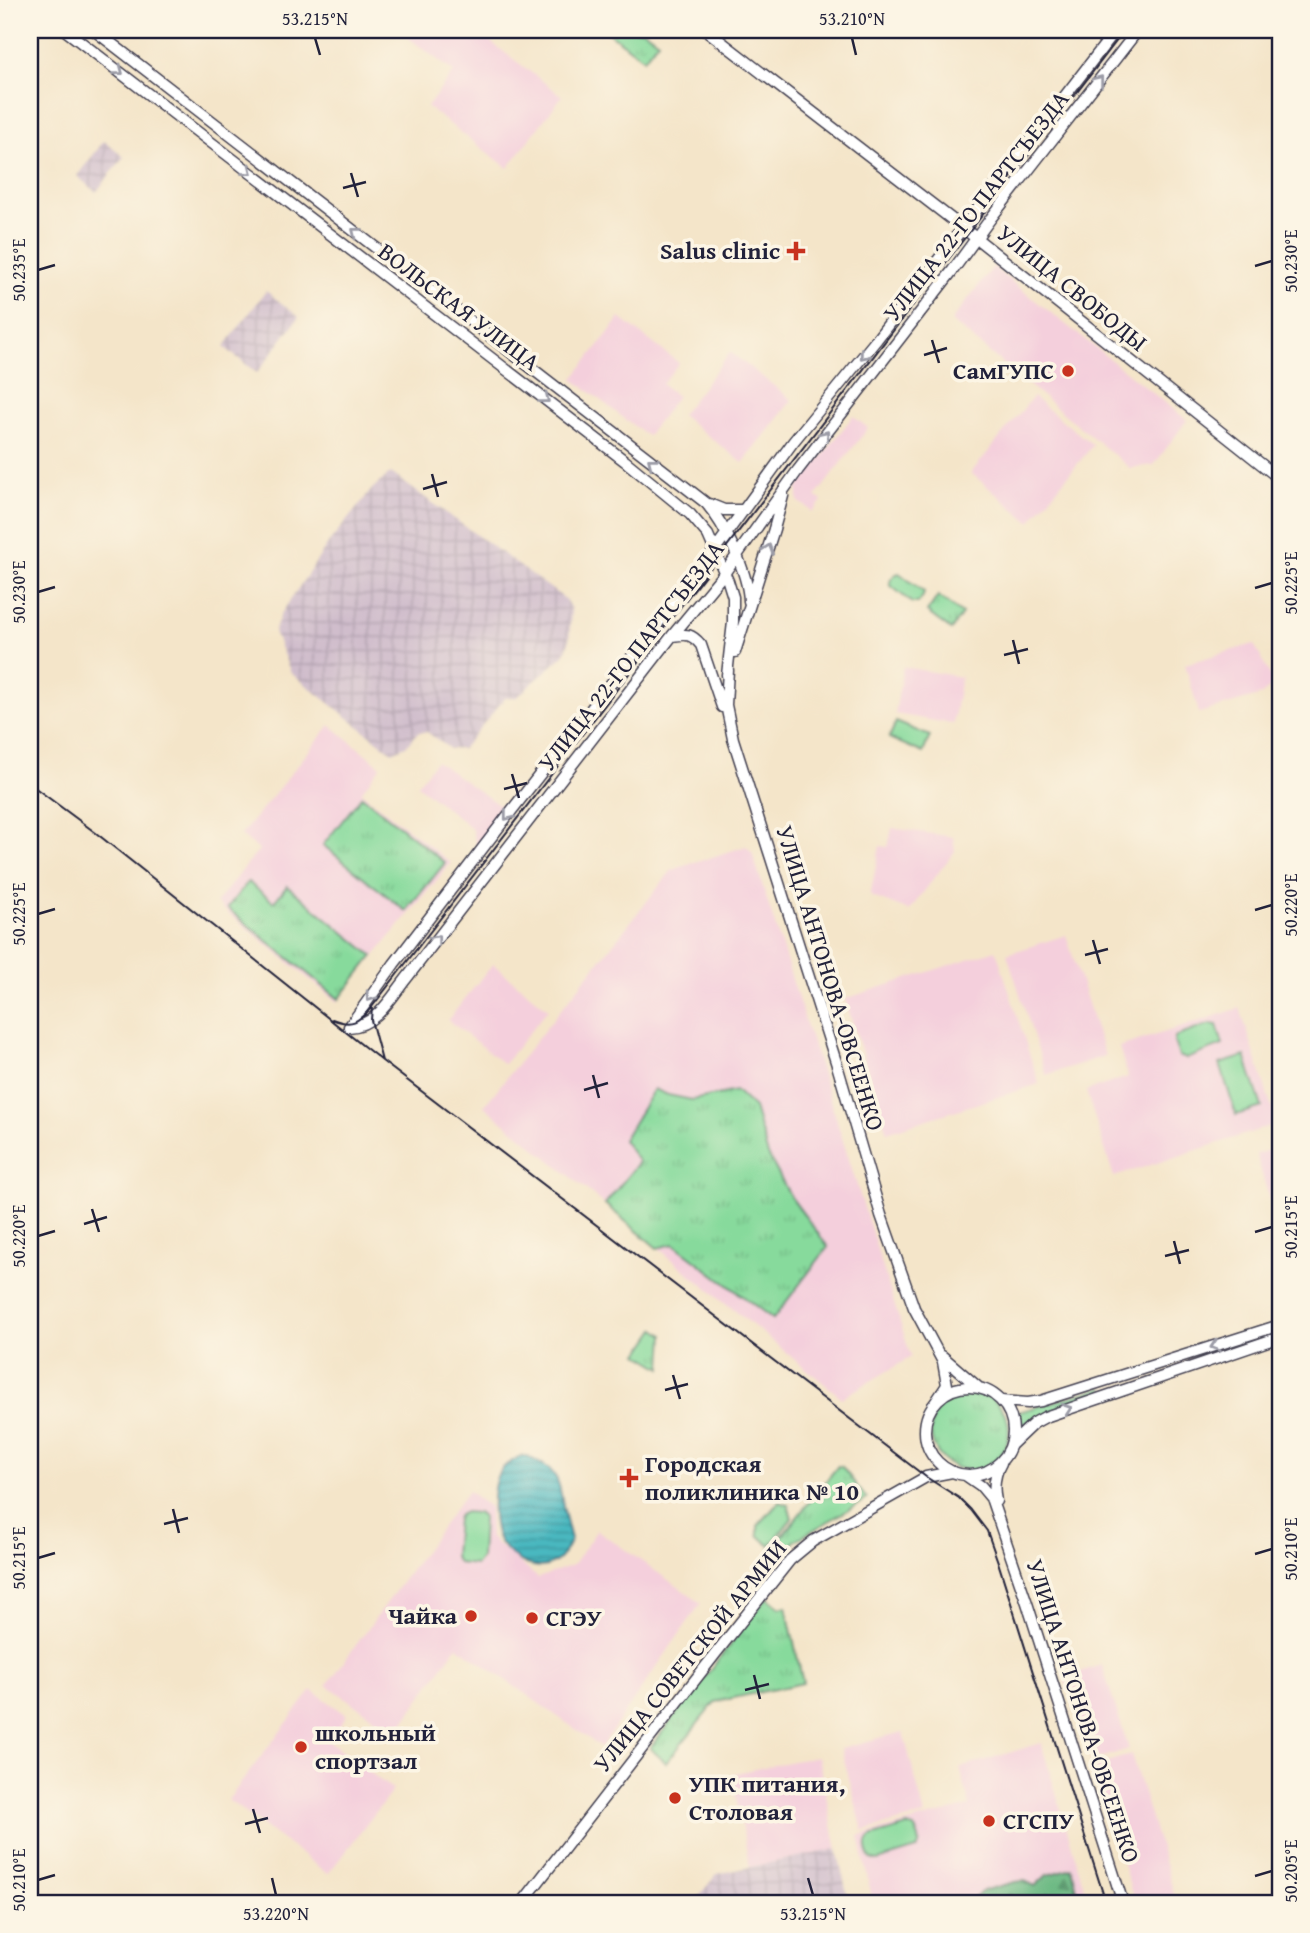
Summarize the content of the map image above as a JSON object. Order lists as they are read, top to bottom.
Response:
{
  "streets": {
    "main road": [
      "УЛИЦА 22-ГО ПАРТСЪЕЗДА",
      "УЛИЦА СВОБОДЫ",
      "ВОЛЬСКАЯ УЛИЦА",
      "УЛИЦА АНТОНОВА-ОВСЕЕНКО",
      "УЛИЦА СОВЕТСКОЙ АРМИИ"
    ]
  },
  "crossings": [
    ["УЛИЦА 22-ГО ПАРТСЪЕЗДА", "УЛИЦА СВОБОДЫ"],
    ["УЛИЦА 22-ГО ПАРТСЪЕЗДА", "ВОЛЬСКАЯ УЛИЦА"],
    ["УЛИЦА 22-ГО ПАРТСЪЕЗДА", "УЛИЦА АНТОНОВА-ОВСЕЕНКО"],
    ["ВОЛЬСКАЯ УЛИЦА", "УЛИЦА АНТОНОВА-ОВСЕЕНКО"],
    ["УЛИЦА АНТОНОВА-ОВСЕЕНКО", "УЛИЦА СОВЕТСКОЙ АРМИИ"]
  ],
  "places": {
    "health": ["Salus clinic", "Городская поликлиника № 10"],
    "other": [
      "СамГУПС",
      "Чайка",
      "СГЭУ",
      "школьный спортзал",
      "УПК питания, Столовая",
      "СГСПУ"
    ]
  },
  "coordinates": [
    "53.215°N",
    "53.210°N",
    "50.230°E",
    "50.235°E",
    "50.225°E",
    "50.220°E",
    "50.215°E",
    "50.210°E",
    "50.205°E",
    "53.220°N"
  ]
}
